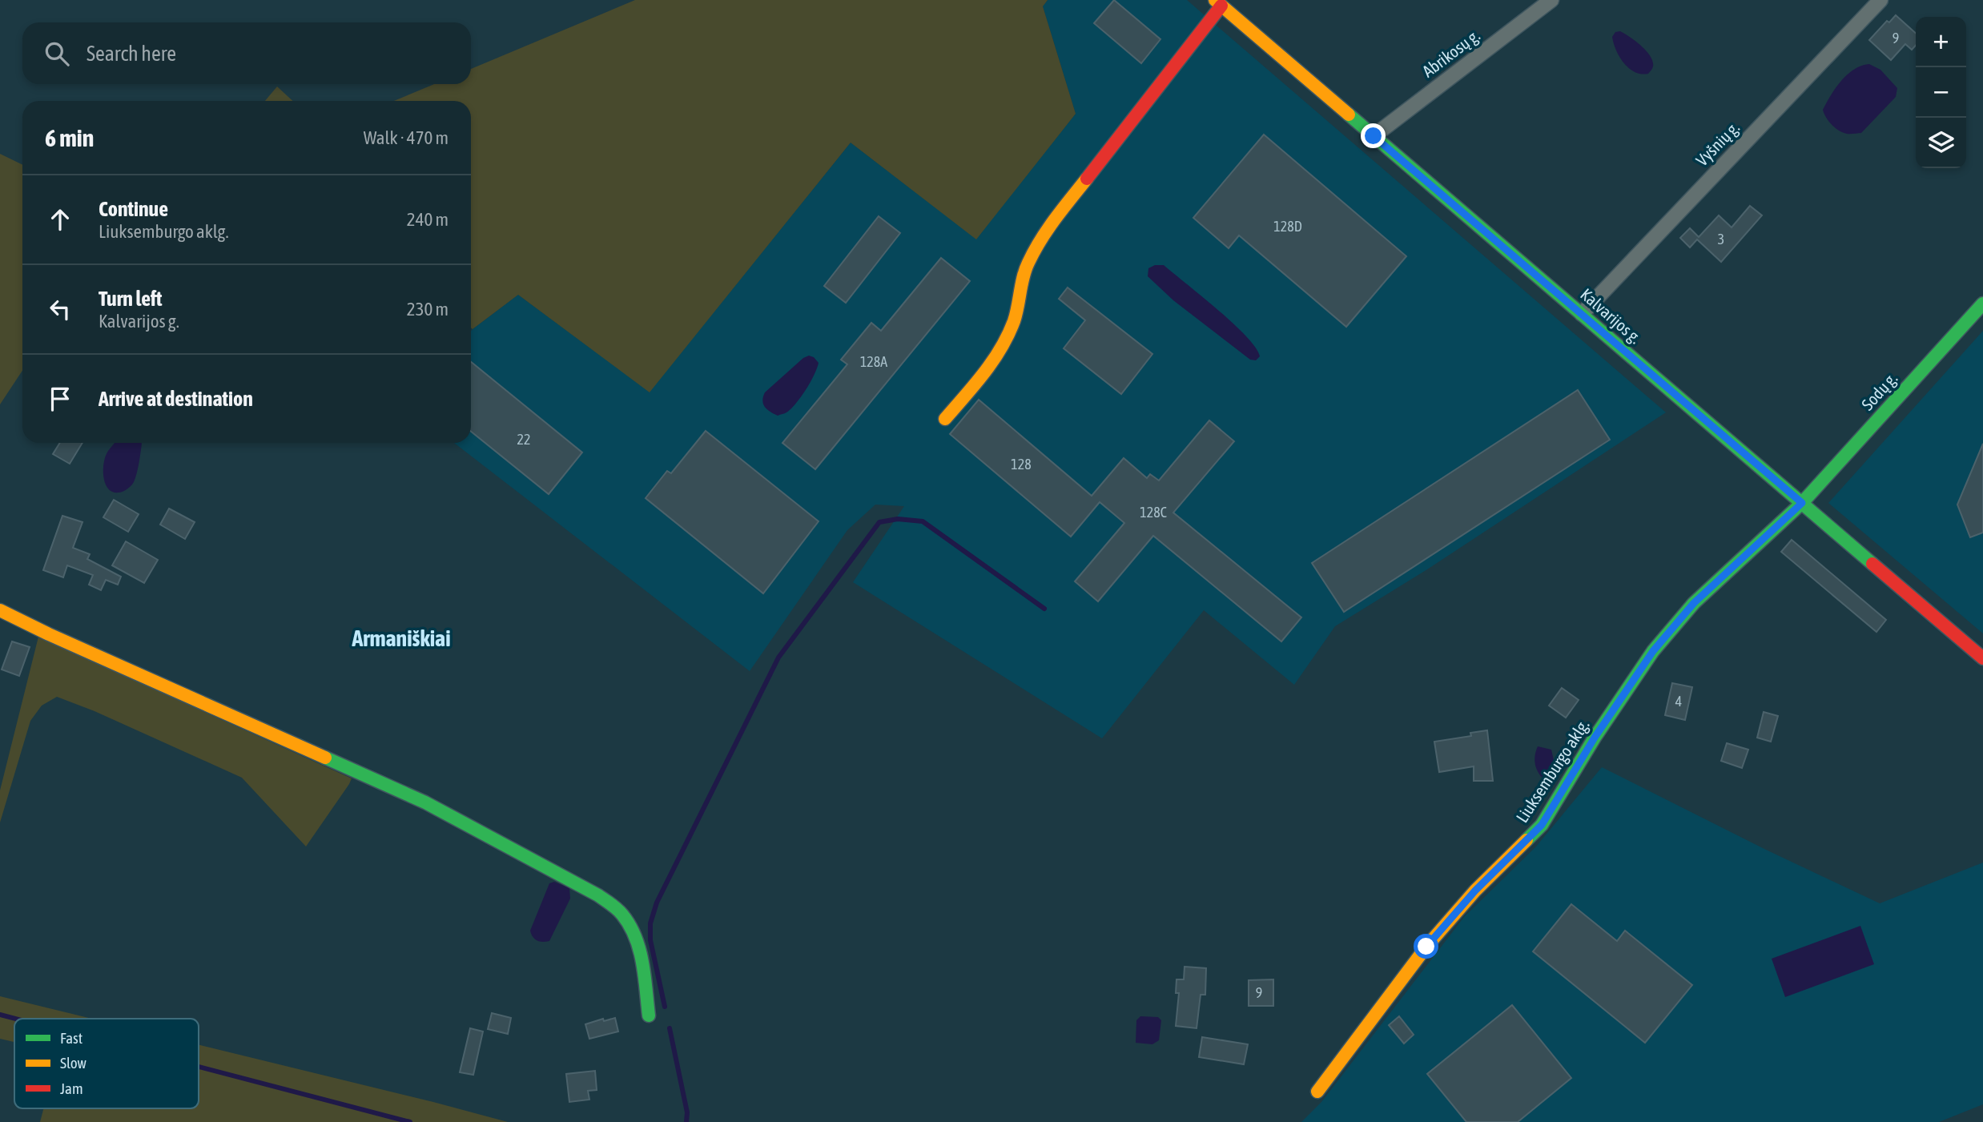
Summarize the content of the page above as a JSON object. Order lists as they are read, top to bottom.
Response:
{
  "streets": {
    "street": [
      "Abrikosų g.",
      "Vyšnių g.",
      "Kalvarijos g.",
      "Sodų g.",
      "Liuksemburgo aklg."
    ]
  },
  "crossings": [
    ["Abrikosų g.", "Kalvarijos g."],
    ["Vyšnių g.", "Kalvarijos g."],
    ["Kalvarijos g.", "Sodų g."],
    ["Kalvarijos g.", "Liuksemburgo aklg."],
    ["Sodų g.", "Liuksemburgo aklg."]
  ],
  "districts": ["Armaniškiai"],
  "house_numbers": [
    "9",
    "128D",
    "3",
    "128A",
    "22",
    "128",
    "128C",
    "4",
    "9"
  ],
  "legend": ["Fast", "Slow", "Jam"],
  "page": {
    "map_buttons": ["+", "−"],
    "search": "Search here",
    "heading": ["6 min", "Walk · 470 m"],
    "list": [
      ["Continue", "Liuksemburgo aklg.", "240 m"],
      ["Turn left", "Kalvarijos g.", "230 m"],
      "Arrive at destination"
    ]
  }
}
